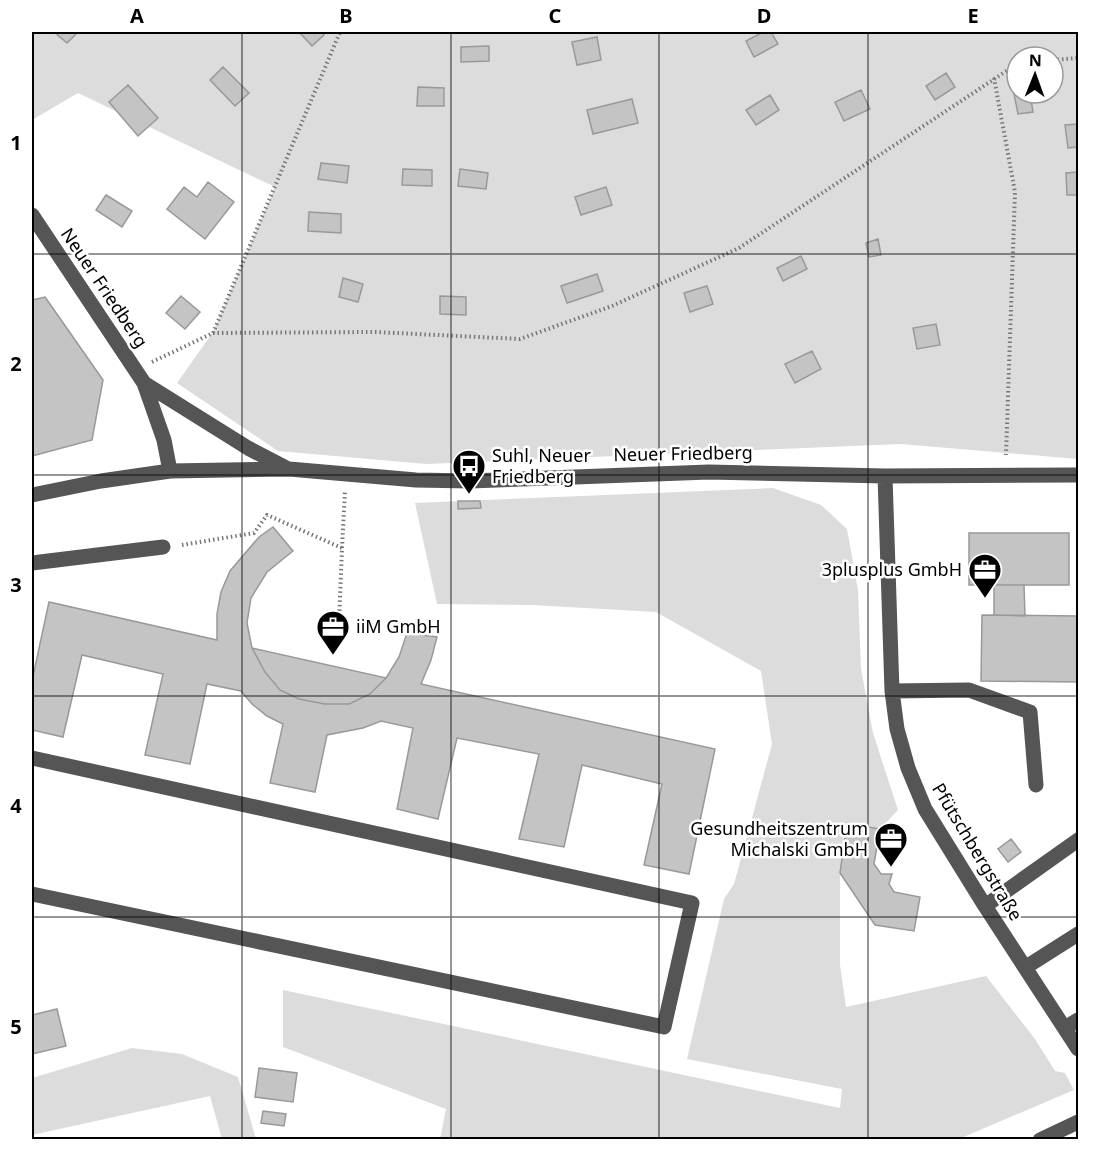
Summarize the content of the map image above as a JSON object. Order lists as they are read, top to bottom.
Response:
{
  "streets": {
    "street": ["Neuer Friedberg", "Pfütschbergstraße"]
  },
  "crossings": [
    ["Neuer Friedberg", "Pfütschbergstraße"]
  ],
  "places": {
    "bus stop": ["Suhl, Neuer Friedberg"],
    "office": ["3plusplus GmbH", "iiM GmbH", "Gesundheitszentrum Michalski GmbH"]
  },
  "north": "top",
  "grid": {
    "columns": [
      "A",
      "B",
      "C",
      "D",
      "E"
    ],
    "rows": [
      "1",
      "2",
      "3",
      "4",
      "5"
    ]
  }
}
